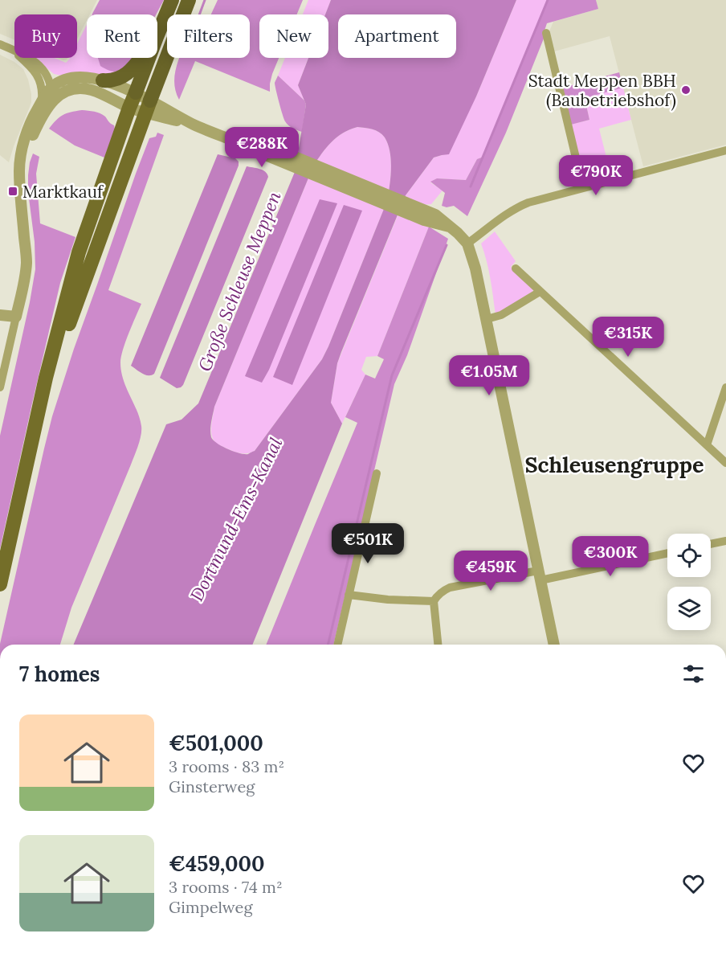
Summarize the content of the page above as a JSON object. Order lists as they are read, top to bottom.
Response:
{
  "districts": ["Schleusengruppe"],
  "water": ["Große Schleuse Meppen", "Dortmund-Ems-Kanal"],
  "places": {
    "other": ["Stadt Meppen BBH (Baubetriebshof)"],
    "transit": ["Marktkauf"]
  },
  "page": {
    "chip": [
      "Buy",
      "Rent",
      "Filters",
      "New",
      "Apartment"
    ],
    "price": [
      "€288K",
      "€790K",
      "€315K",
      "€1.05M",
      "€501K",
      "€300K",
      "€459K"
    ],
    "heading": "7 homes",
    "list": [
      {
        "name": "€501,000",
        "note": "3 rooms · 83 m² · Ginsterweg"
      },
      {
        "name": "€459,000",
        "note": "3 rooms · 74 m² · Gimpelweg"
      }
    ]
  }
}
